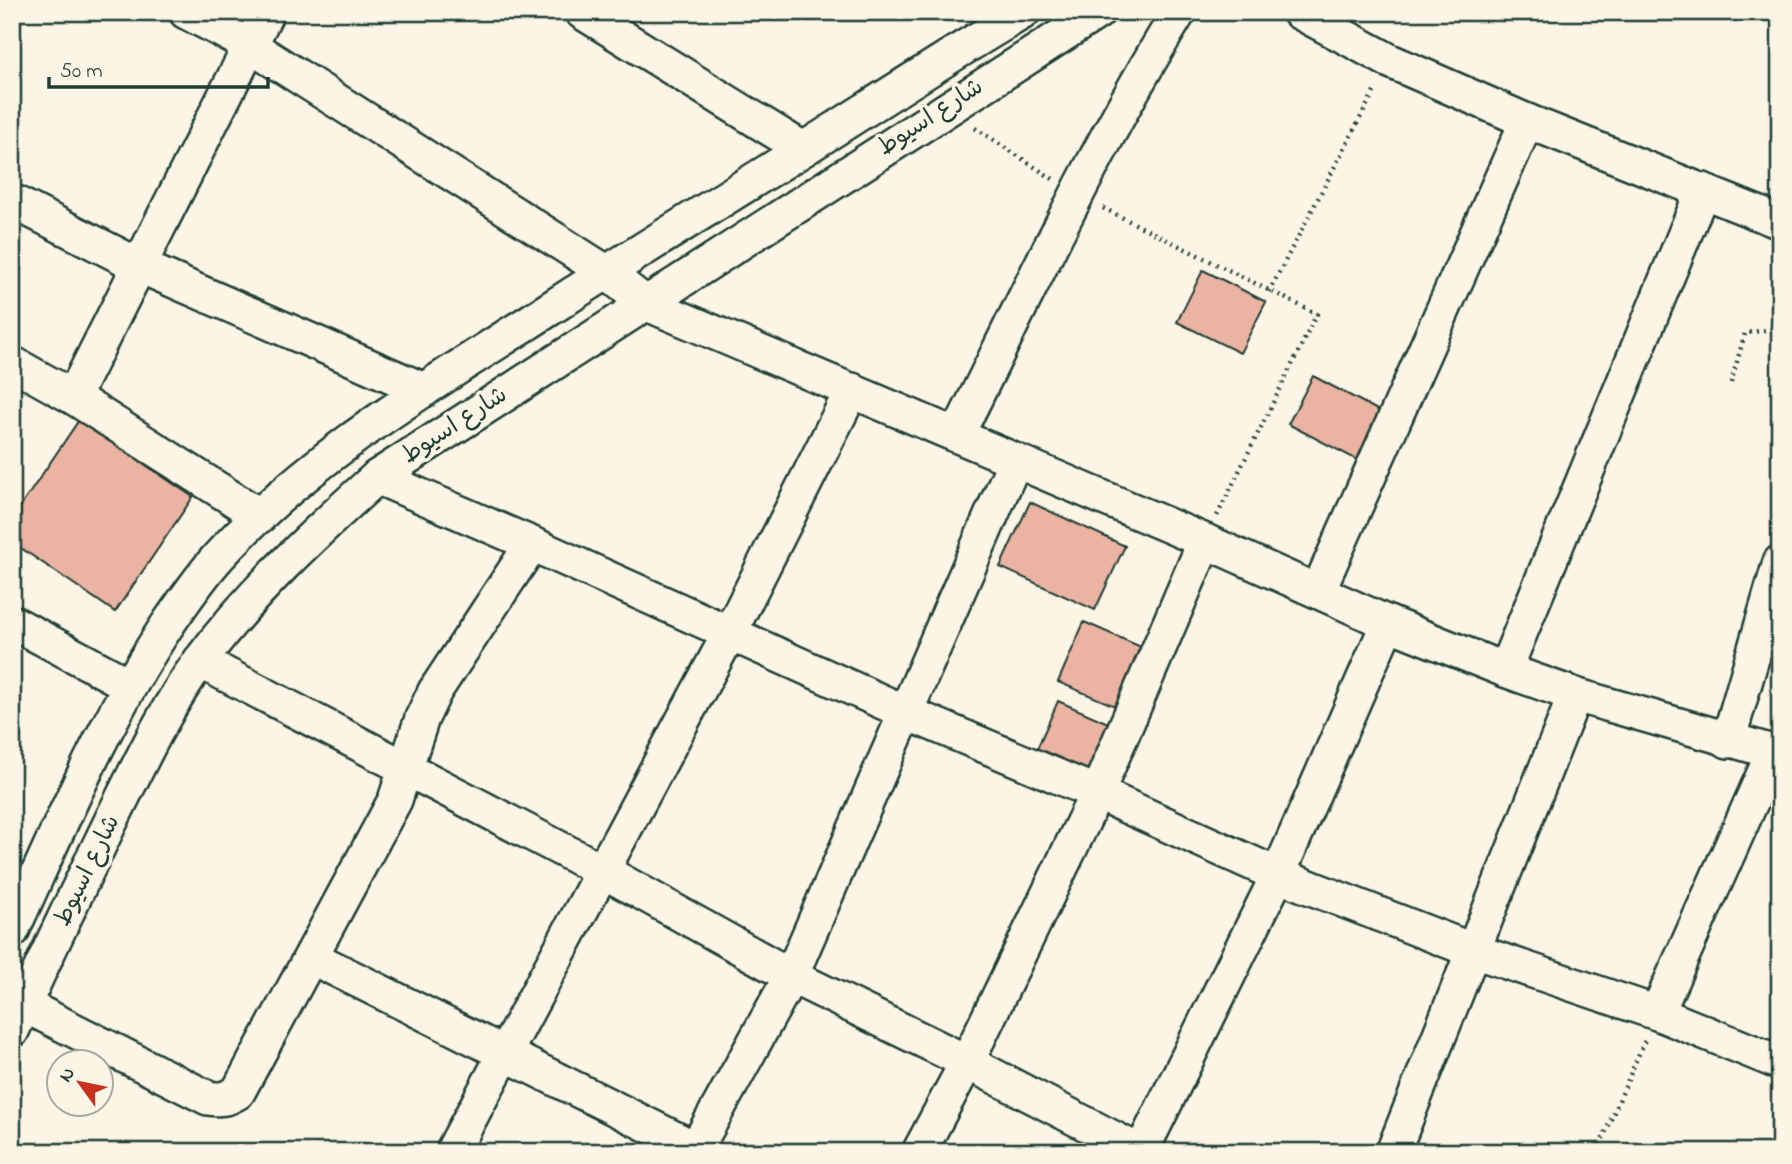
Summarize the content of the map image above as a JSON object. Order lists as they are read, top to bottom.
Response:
{
  "streets": {
    "street": ["شارع اسيوط"]
  },
  "scale_bar": "50 m",
  "north": "top left"
}
